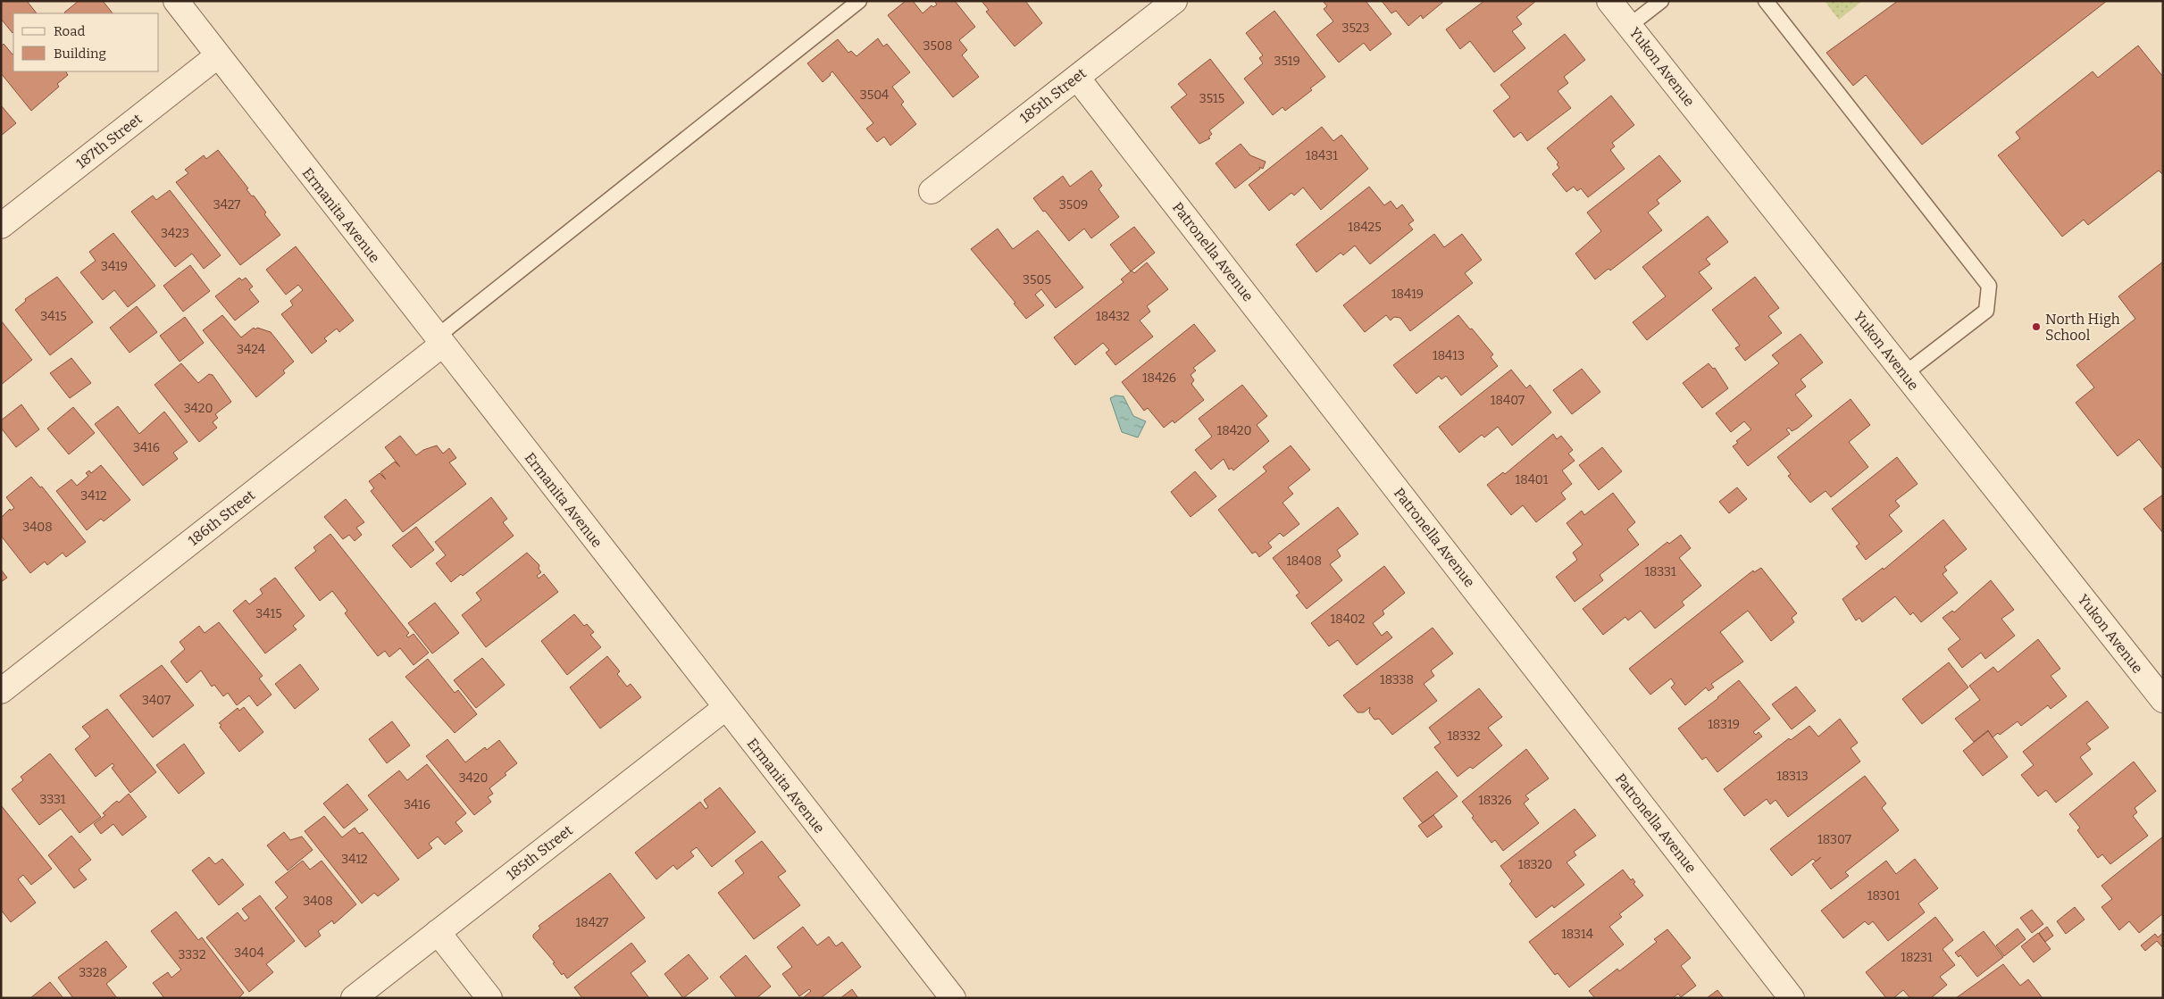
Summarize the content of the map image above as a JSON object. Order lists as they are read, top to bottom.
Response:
{
  "streets": {
    "street": [
      "Yukon Avenue",
      "185th Street",
      "187th Street",
      "Ermanita Avenue",
      "Patronella Avenue",
      "186th Street"
    ]
  },
  "crossings": [
    ["185th Street", "Ermanita Avenue"],
    ["185th Street", "Patronella Avenue"],
    ["187th Street", "Ermanita Avenue"],
    ["Ermanita Avenue", "186th Street"]
  ],
  "places": ["North High School"],
  "house_numbers": [
    "3523",
    "3508",
    "3519",
    "3504",
    "3515",
    "18431",
    "3427",
    "3509",
    "18425",
    "3423",
    "3419",
    "3505",
    "18419",
    "3415",
    "18432",
    "3424",
    "18413",
    "18426",
    "18407",
    "3420",
    "18420",
    "3416",
    "18401",
    "3412",
    "3408",
    "18408",
    "18331",
    "3415",
    "18402",
    "18338",
    "3407",
    "18319",
    "18332",
    "18313",
    "3420",
    "3331",
    "18326",
    "3416",
    "18307",
    "3412",
    "18320",
    "18301",
    "3408",
    "18427",
    "18314",
    "3404",
    "3332",
    "18231",
    "3328"
  ],
  "legend": ["Road", "Building"]
}
